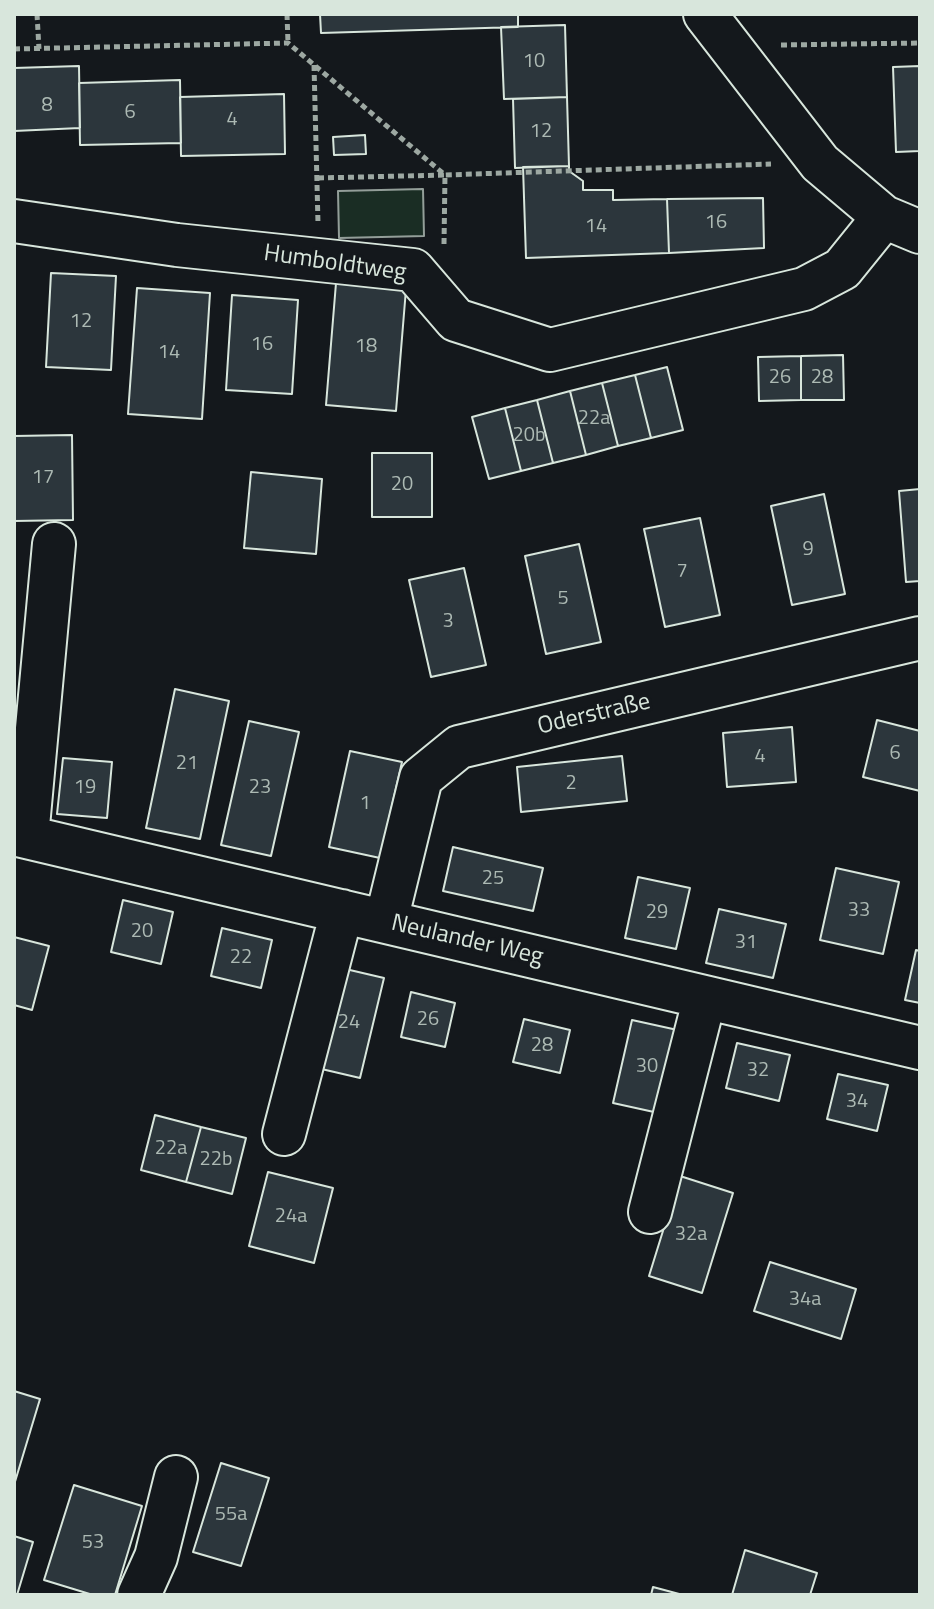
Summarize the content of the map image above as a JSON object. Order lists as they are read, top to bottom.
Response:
{
  "streets": {
    "street": ["Humboldtweg", "Oderstraße", "Neulander Weg"]
  },
  "crossings": [
    ["Oderstraße", "Neulander Weg"]
  ],
  "house_numbers": [
    "10",
    "8",
    "6",
    "4",
    "12",
    "16",
    "14",
    "12",
    "16",
    "18",
    "14",
    "26",
    "28",
    "22a",
    "20b",
    "17",
    "20",
    "9",
    "7",
    "5",
    "3",
    "6",
    "4",
    "21",
    "2",
    "19",
    "23",
    "1",
    "25",
    "33",
    "29",
    "20",
    "31",
    "22",
    "26",
    "24",
    "28",
    "30",
    "32",
    "34",
    "22a",
    "22b",
    "24a",
    "32a",
    "34a",
    "55a",
    "53"
  ]
}
